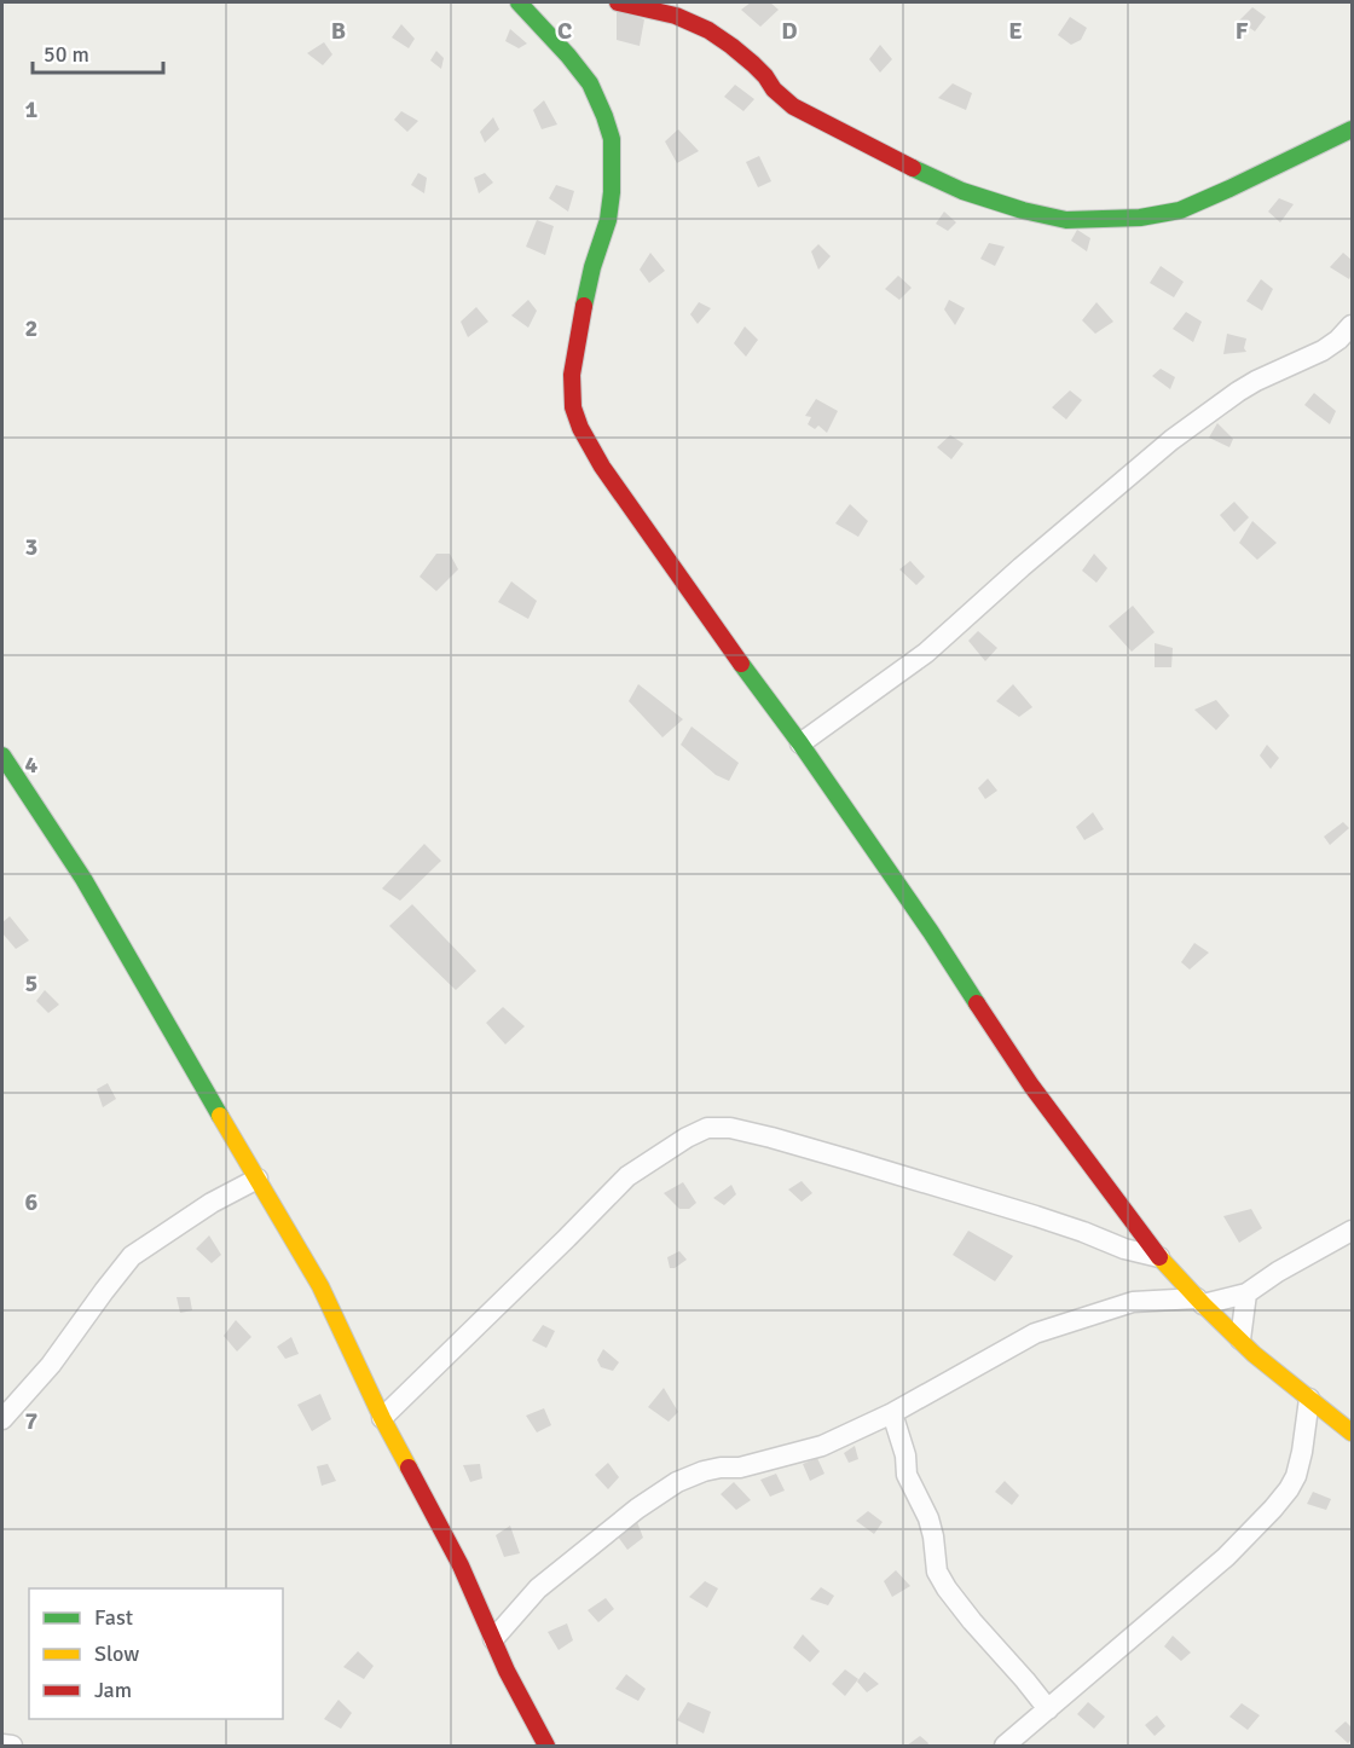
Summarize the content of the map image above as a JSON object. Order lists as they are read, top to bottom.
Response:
{
  "legend": ["Fast", "Slow", "Jam"],
  "scale_bar": "50 m",
  "grid": {
    "columns": [
      "B",
      "C",
      "D",
      "E",
      "F"
    ],
    "rows": [
      "1",
      "2",
      "3",
      "4",
      "5",
      "6",
      "7"
    ]
  }
}
